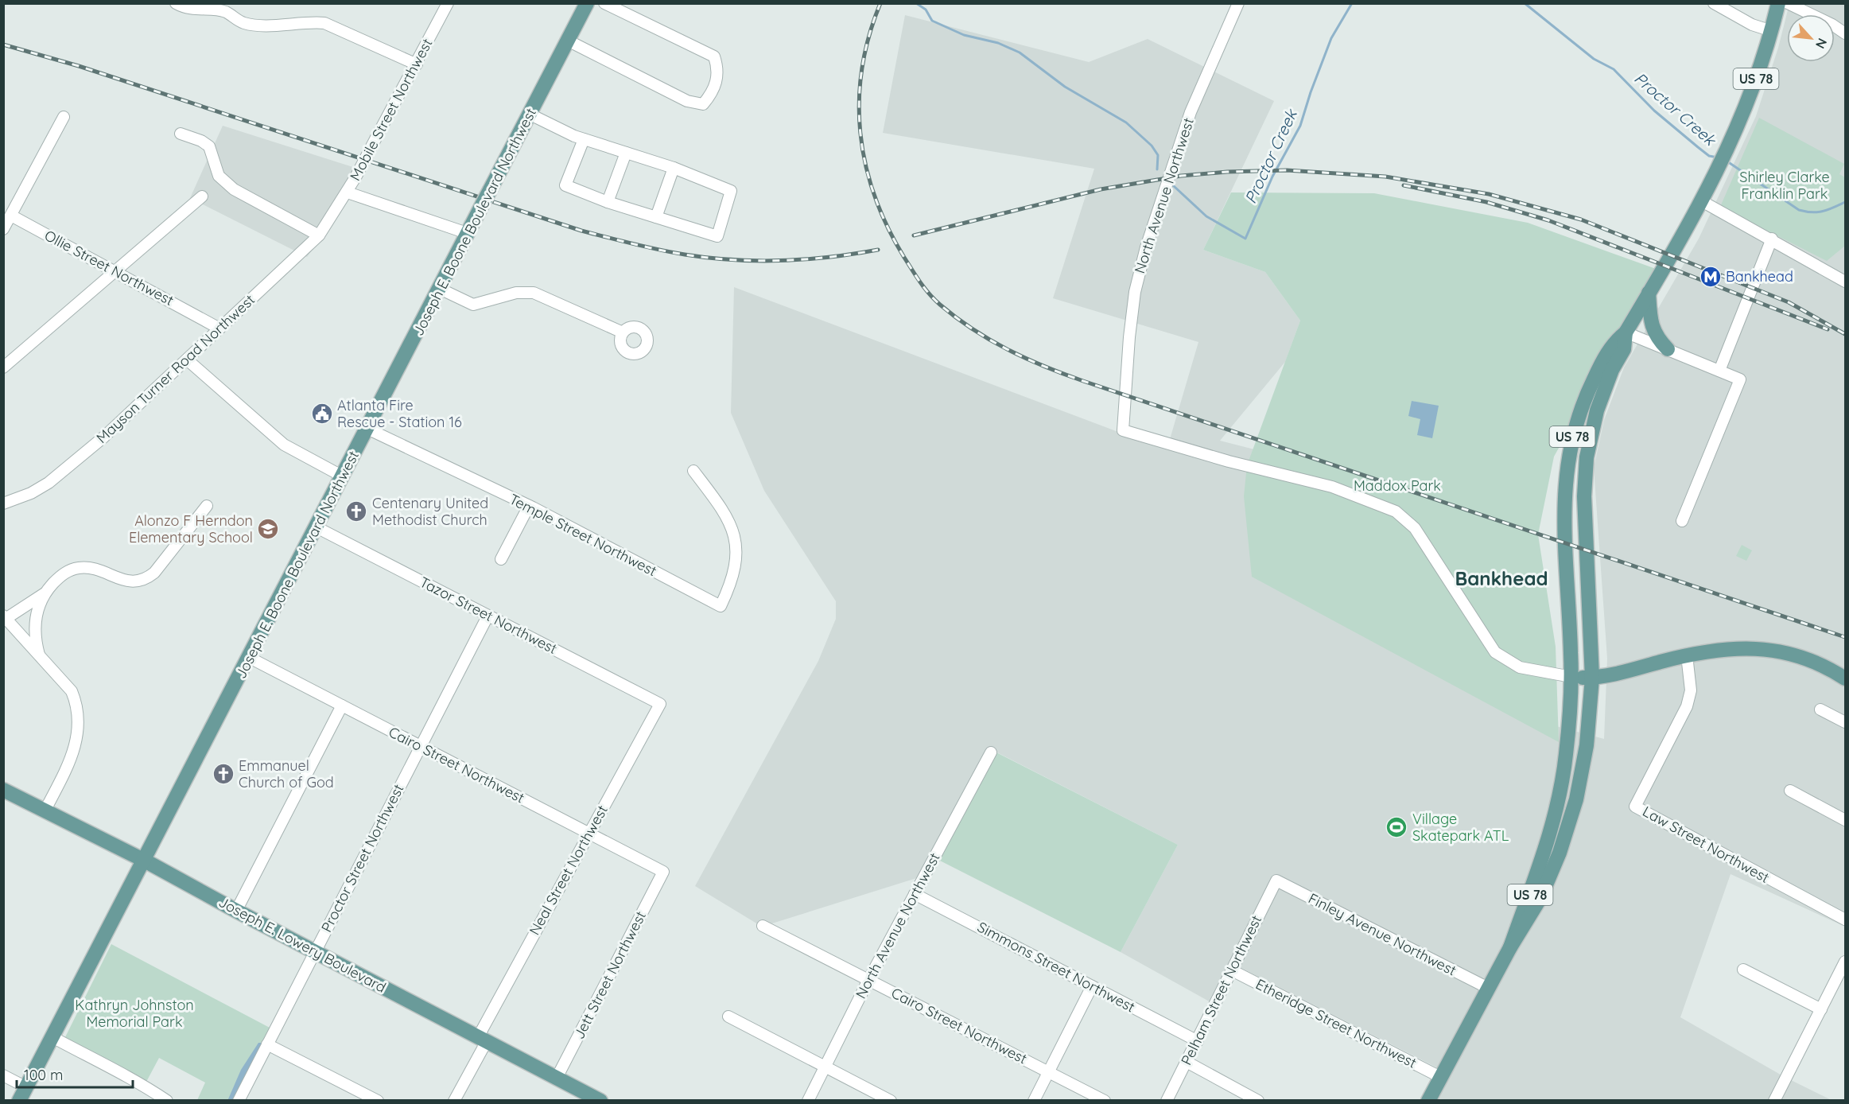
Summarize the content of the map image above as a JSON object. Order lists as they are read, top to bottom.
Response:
{
  "streets": {
    "main road": ["US 78", "Joseph E. Boone Boulevard Northwest", "Joseph E. Lowery Boulevard"],
    "street": [
      "Mobile Street Northwest",
      "North Avenue Northwest",
      "Ollie Street Northwest",
      "Mayson Turner Road Northwest",
      "Temple Street Northwest",
      "Tazor Street Northwest",
      "Cairo Street Northwest",
      "Law Street Northwest",
      "Proctor Street Northwest",
      "Neal Street Northwest",
      "Finley Avenue Northwest",
      "Simmons Street Northwest",
      "Jett Street Northwest",
      "Pelham Street Northwest",
      "Etheridge Street Northwest"
    ]
  },
  "crossings": [
    ["US 78", "North Avenue Northwest"],
    ["US 78", "Finley Avenue Northwest"],
    ["US 78", "Etheridge Street Northwest"],
    ["Mobile Street Northwest", "Mayson Turner Road Northwest"],
    ["North Avenue Northwest", "Cairo Street Northwest"],
    ["North Avenue Northwest", "Simmons Street Northwest"],
    ["Joseph E. Boone Boulevard Northwest", "Temple Street Northwest"],
    ["Joseph E. Boone Boulevard Northwest", "Tazor Street Northwest"],
    ["Joseph E. Boone Boulevard Northwest", "Cairo Street Northwest"],
    ["Joseph E. Boone Boulevard Northwest", "Joseph E. Lowery Boulevard"],
    ["Ollie Street Northwest", "Mayson Turner Road Northwest"],
    ["Tazor Street Northwest", "Proctor Street Northwest"],
    ["Tazor Street Northwest", "Neal Street Northwest"],
    ["Cairo Street Northwest", "Proctor Street Northwest"],
    ["Cairo Street Northwest", "Neal Street Northwest"],
    ["Cairo Street Northwest", "Jett Street Northwest"],
    ["Proctor Street Northwest", "Joseph E. Lowery Boulevard"],
    ["Neal Street Northwest", "Joseph E. Lowery Boulevard"],
    ["Finley Avenue Northwest", "Pelham Street Northwest"],
    ["Joseph E. Lowery Boulevard", "Jett Street Northwest"],
    ["Simmons Street Northwest", "Pelham Street Northwest"],
    ["Pelham Street Northwest", "Etheridge Street Northwest"]
  ],
  "districts": ["Bankhead"],
  "water": ["Proctor Creek"],
  "parks": ["Shirley Clarke Franklin Park", "Maddox Park", "Kathryn Johnston Memorial Park"],
  "places": {
    "metro station": ["Bankhead"],
    "public building": ["Atlanta Fire Rescue - Station 16"],
    "church": ["Centenary United Methodist Church", "Emmanuel Church of God"],
    "school or university": ["Alonzo F Herndon Elementary School"],
    "sports": ["Village Skatepark ATL"]
  },
  "scale_bar": "100 m",
  "north": "bottom right"
}
